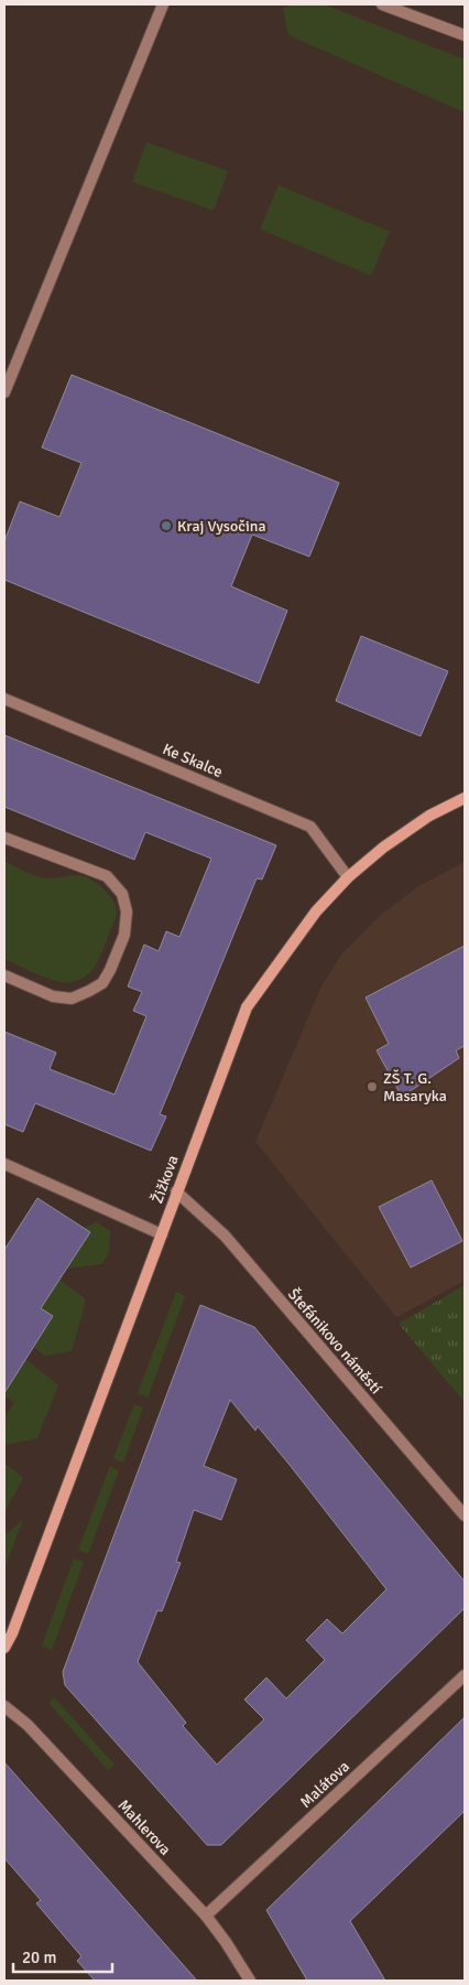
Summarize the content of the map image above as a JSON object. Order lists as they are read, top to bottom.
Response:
{
  "streets": {
    "main road": ["Žižkova"],
    "street": [
      "Ke Skalce",
      "Štefánikovo náměstí",
      "Malátova",
      "Mahlerova"
    ]
  },
  "crossings": [
    ["Ke Skalce", "Žižkova"],
    ["Žižkova", "Štefánikovo náměstí"],
    ["Malátova", "Mahlerova"]
  ],
  "places": ["Kraj Vysočina", "ZŠ T. G. Masaryka"],
  "scale_bar": "20 m"
}
